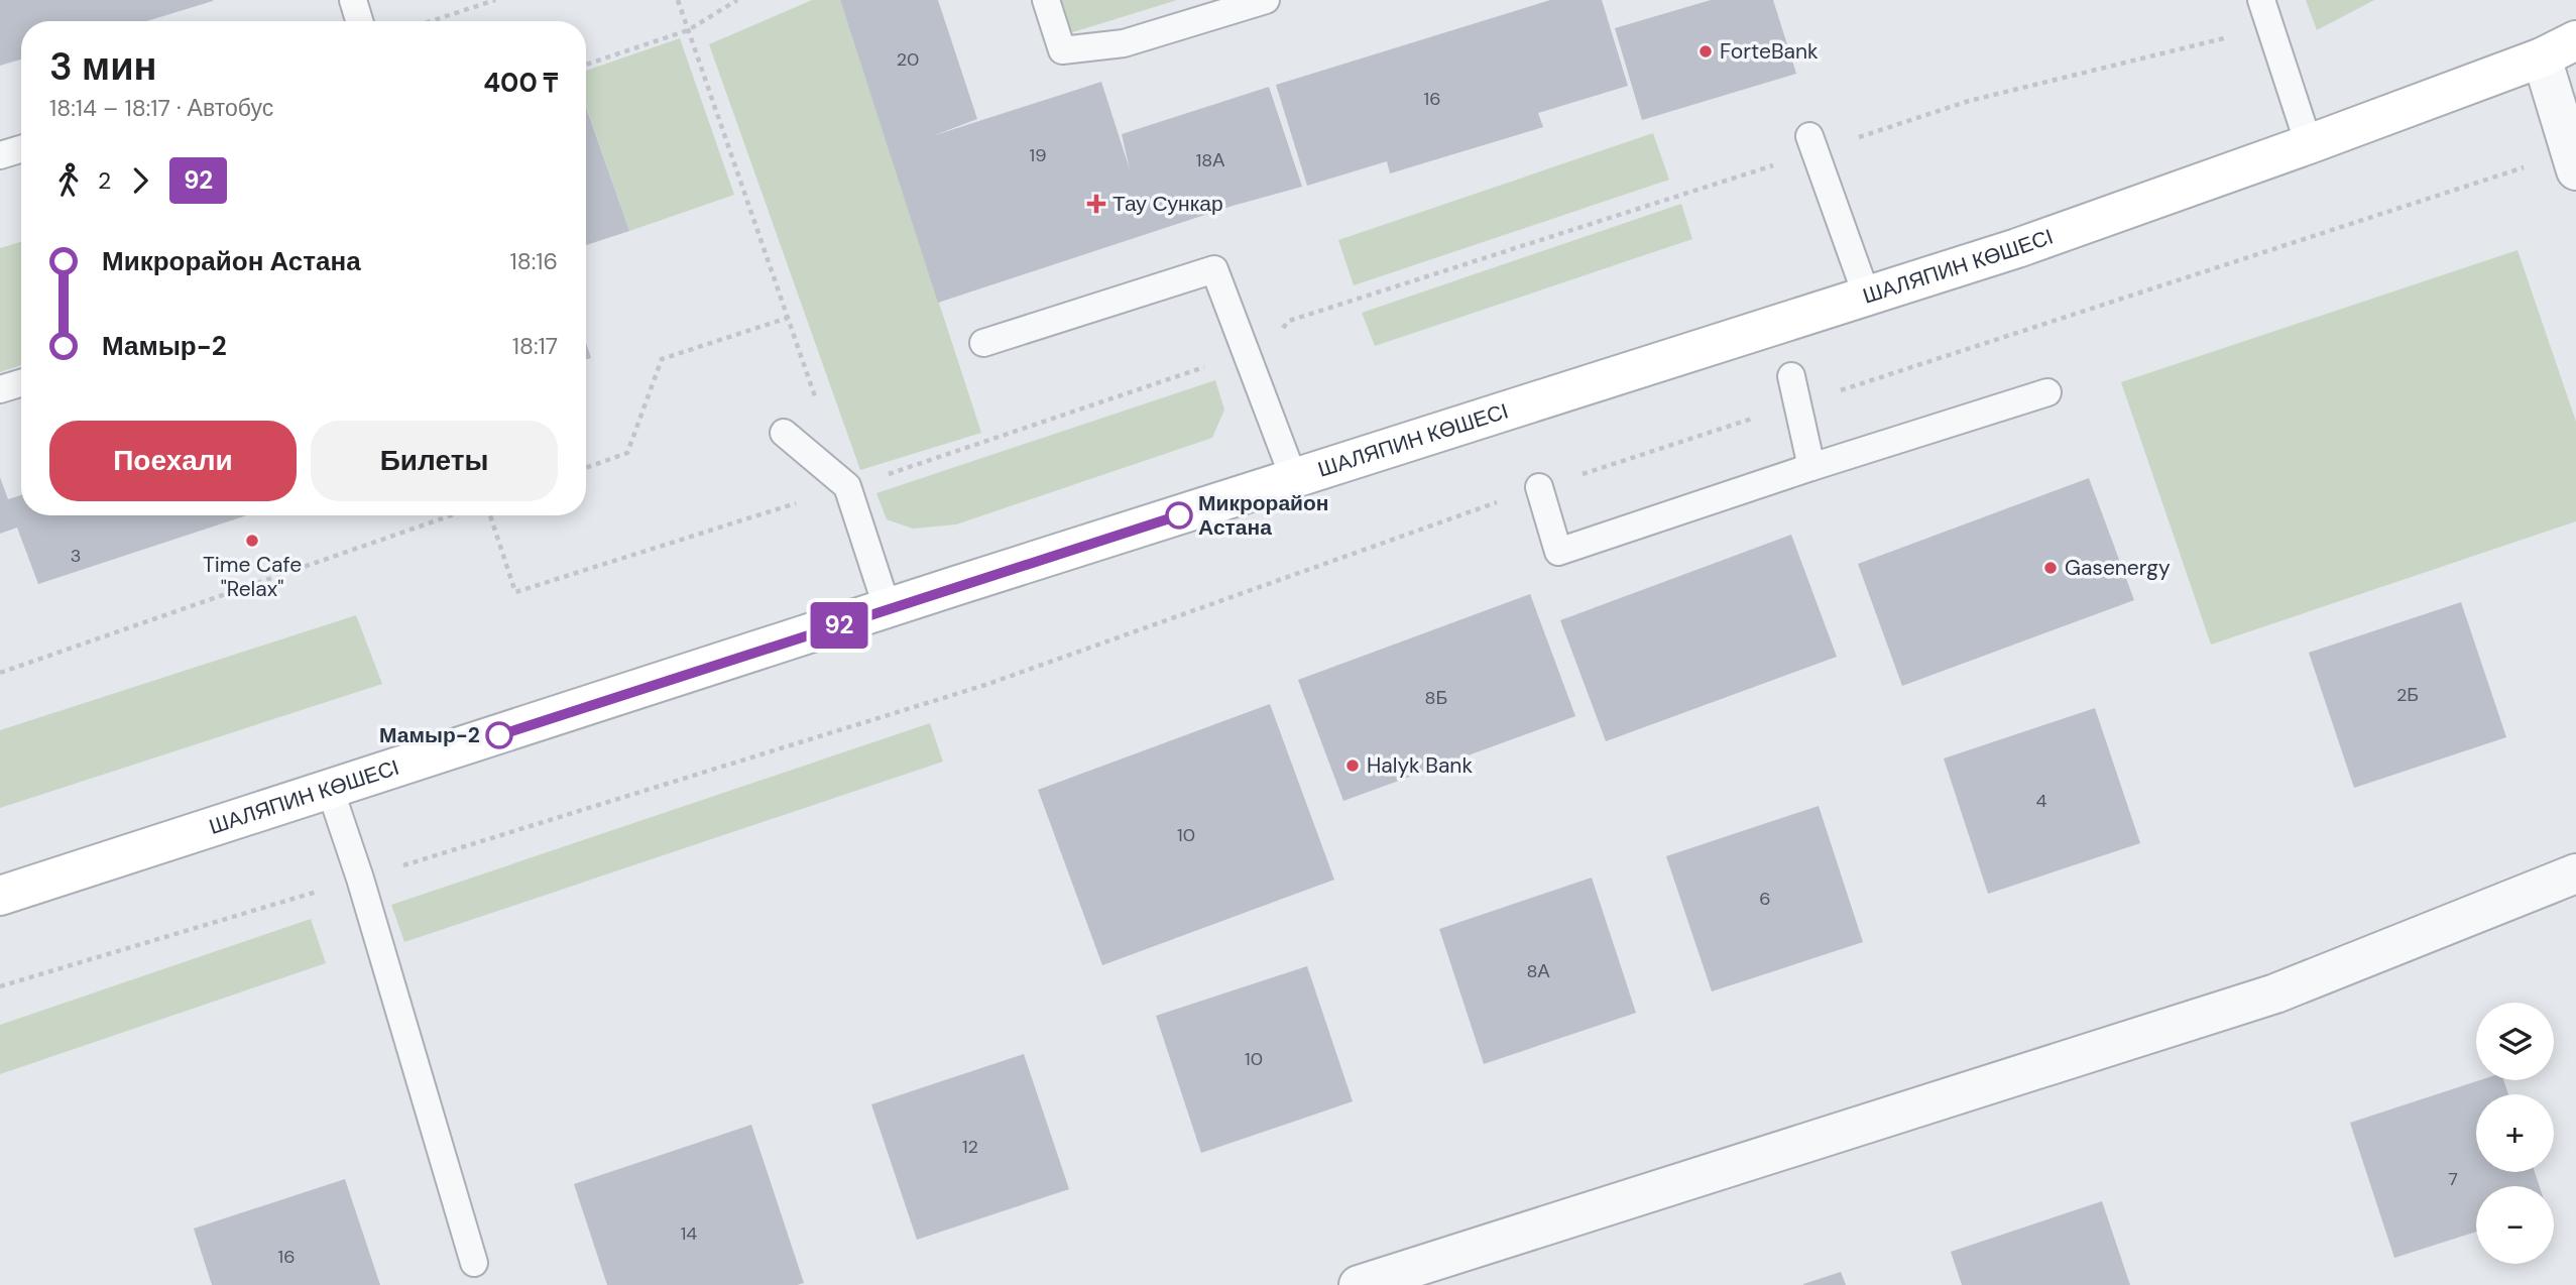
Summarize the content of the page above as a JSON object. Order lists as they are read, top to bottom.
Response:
{
  "streets": {
    "main road": ["ШАЛЯПИН КӨШЕСІ"]
  },
  "places": {
    "other": [
      "ForteBank",
      "Микрорайон Астана",
      "Time Cafe \"Relax\"",
      "Gasenergy",
      "Мамыр-2",
      "Halyk Bank"
    ],
    "health": ["Тау Сункар"]
  },
  "lines": ["bus line 92"],
  "house_numbers": [
    "20",
    "16",
    "19",
    "18А",
    "3",
    "2Б",
    "8Б",
    "4",
    "10",
    "6",
    "8А",
    "10",
    "12",
    "7",
    "14",
    "16"
  ],
  "page": {
    "on_map": "92",
    "heading": ["3 мин", "18:14 – 18:17 · Автобус", "400 ₸"],
    "legs": ["2", "92"],
    "list": [
      {
        "name": "Микрорайон Астана",
        "value": "18:16"
      },
      {
        "name": "Мамыр-2",
        "value": "18:17"
      }
    ],
    "buttons": ["Поехали", "Билеты"],
    "map_buttons": ["+", "−"]
  }
}
